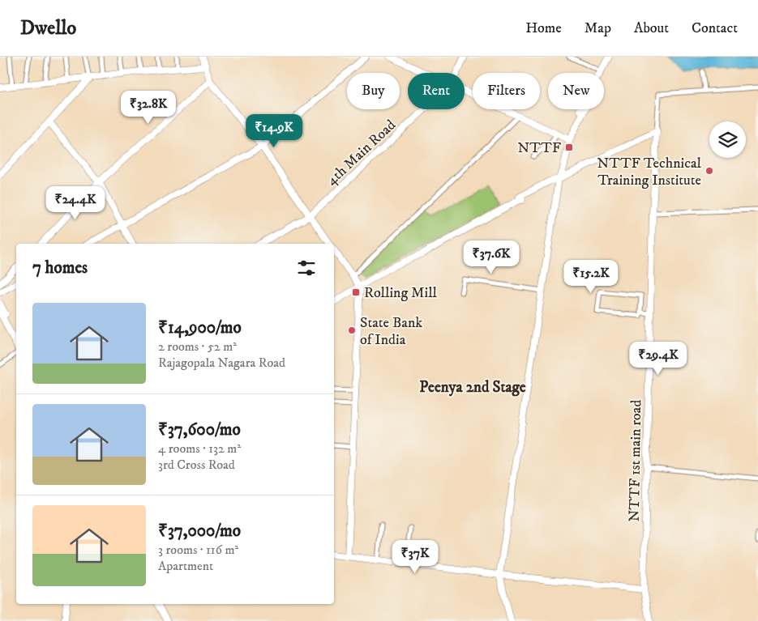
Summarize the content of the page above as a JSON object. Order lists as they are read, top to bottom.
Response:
{
  "streets": {
    "street": ["4th Main Road", "NTTF 1st main road"]
  },
  "districts": ["Peenya 2nd Stage"],
  "places": {
    "transit": ["NTTF", "Rolling Mill"],
    "other": ["NTTF Technical Training Institute", "State Bank of India"]
  },
  "page": {
    "header": "Dwello",
    "nav": [
      "Home",
      "Map",
      "About",
      "Contact"
    ],
    "chip": [
      "Buy",
      "Rent",
      "Filters",
      "New"
    ],
    "price": [
      "₹32.8K",
      "₹14.9K",
      "₹24.4K",
      "₹37.6K",
      "₹15.2K",
      "₹29.4K",
      "₹37K"
    ],
    "heading": "7 homes",
    "list": [
      {
        "name": "₹14,900/mo",
        "note": "2 rooms · 52 m² · Rajagopala Nagara Road"
      },
      {
        "name": "₹37,600/mo",
        "note": "4 rooms · 132 m² · 3rd Cross Road"
      },
      {
        "name": "₹37,000/mo",
        "note": "3 rooms · 116 m² · Apartment"
      }
    ]
  }
}
